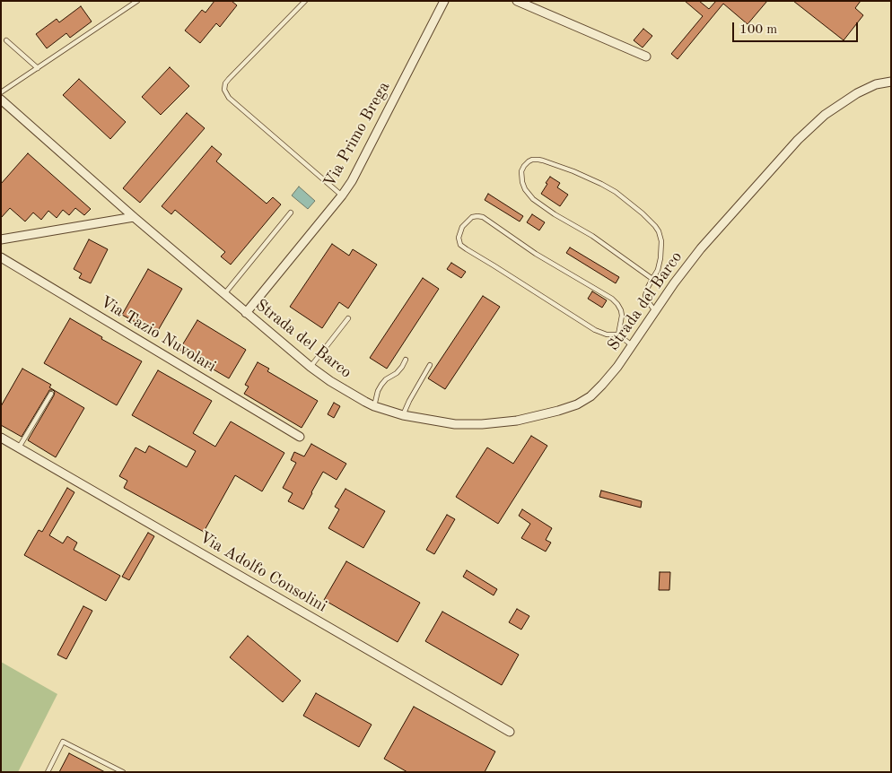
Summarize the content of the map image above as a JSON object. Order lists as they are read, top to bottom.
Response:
{
  "streets": {
    "street": [
      "Via Primo Brega",
      "Strada del Barco",
      "Via Tazio Nuvolari",
      "Via Adolfo Consolini"
    ]
  },
  "crossings": [
    ["Via Primo Brega", "Strada del Barco"]
  ],
  "scale_bar": "100 m"
}
